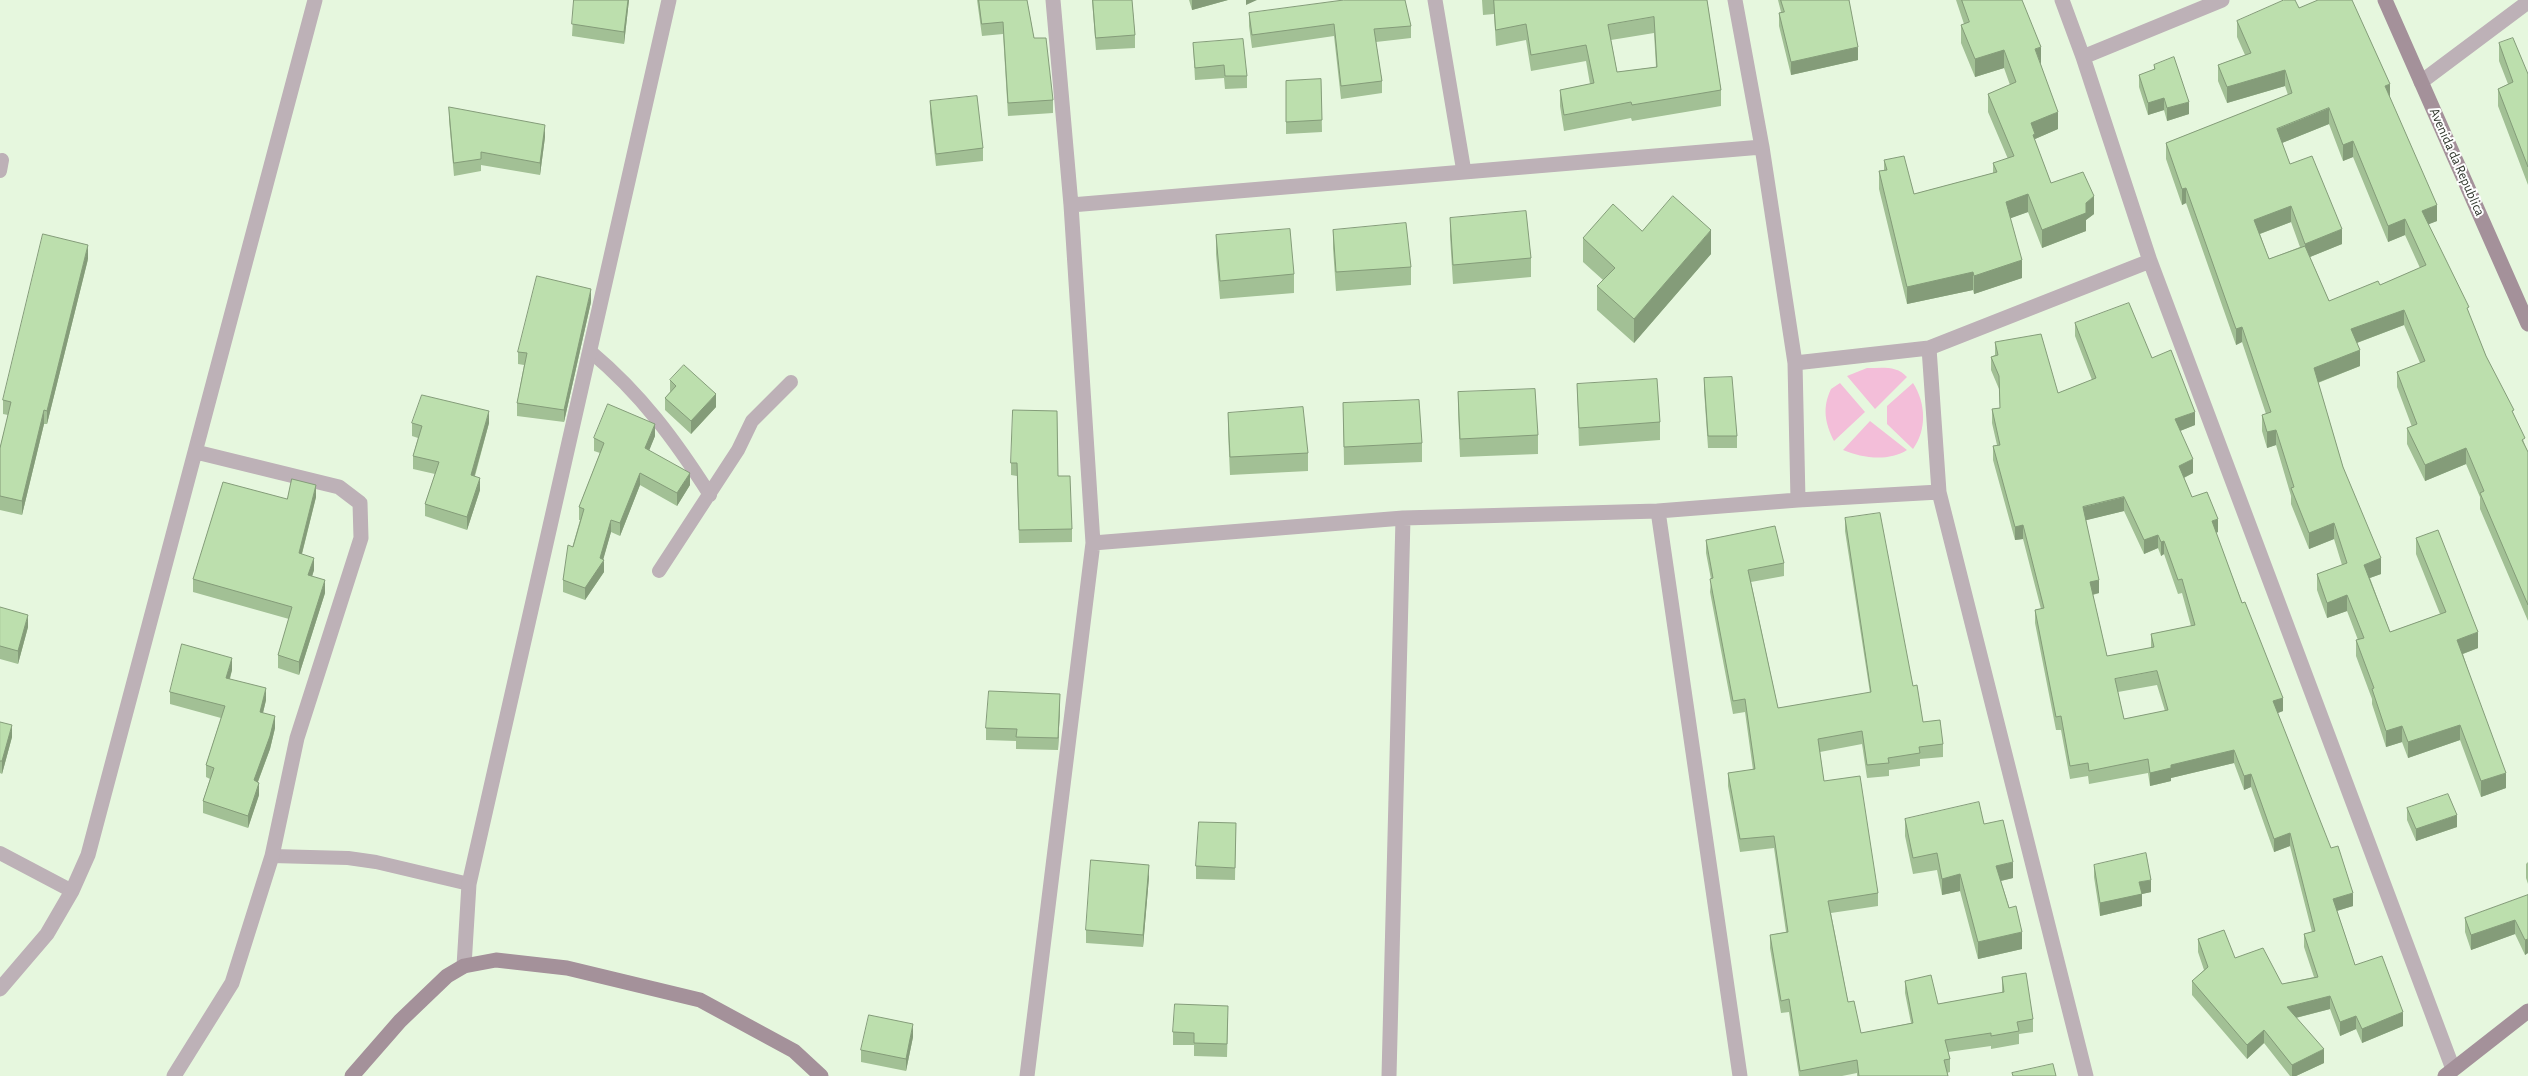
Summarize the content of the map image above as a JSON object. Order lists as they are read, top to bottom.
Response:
{
  "streets": {
    "street": ["Avenida da Republica"]
  }
}
